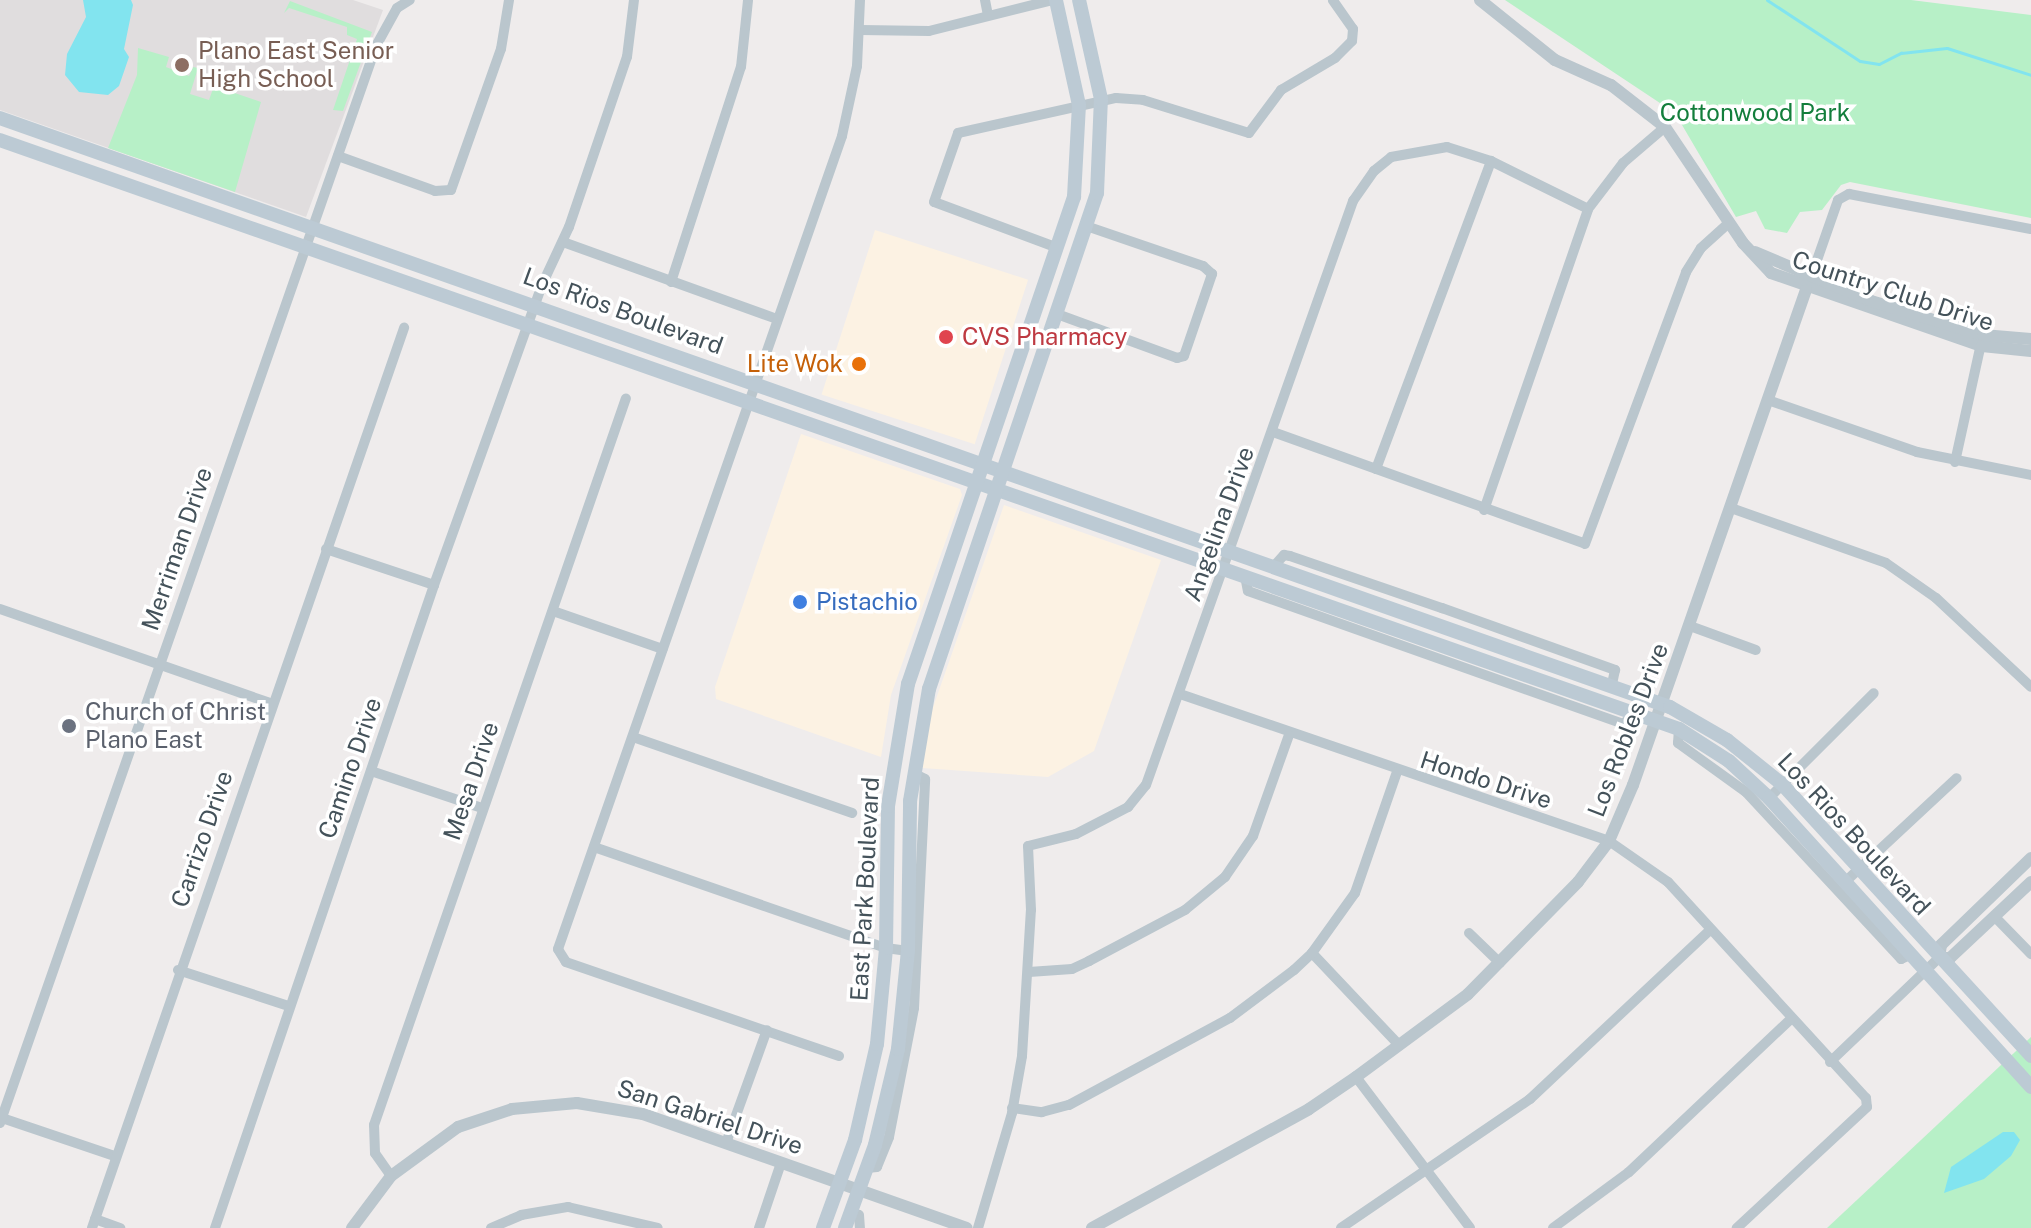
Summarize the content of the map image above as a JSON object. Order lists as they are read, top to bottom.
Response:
{
  "streets": {
    "main road": ["Los Rios Boulevard", "East Park Boulevard"],
    "street": [
      "Country Club Drive",
      "Angelina Drive",
      "Merriman Drive",
      "Los Robles Drive",
      "Camino Drive",
      "Hondo Drive",
      "Mesa Drive",
      "Carrizo Drive",
      "San Gabriel Drive"
    ]
  },
  "crossings": [
    ["Country Club Drive", "Los Robles Drive"],
    ["Los Rios Boulevard", "Angelina Drive"],
    ["Los Rios Boulevard", "Merriman Drive"],
    ["Los Rios Boulevard", "Los Robles Drive"],
    ["Los Rios Boulevard", "Camino Drive"],
    ["Los Rios Boulevard", "East Park Boulevard"],
    ["Angelina Drive", "Hondo Drive"],
    ["Los Robles Drive", "Hondo Drive"],
    ["Mesa Drive", "San Gabriel Drive"],
    ["East Park Boulevard", "San Gabriel Drive"]
  ],
  "parks": ["Cottonwood Park"],
  "places": [
    "Plano East Senior High School",
    "CVS Pharmacy",
    "Lite Wok",
    "Pistachio",
    "Church of Christ Plano East"
  ]
}
